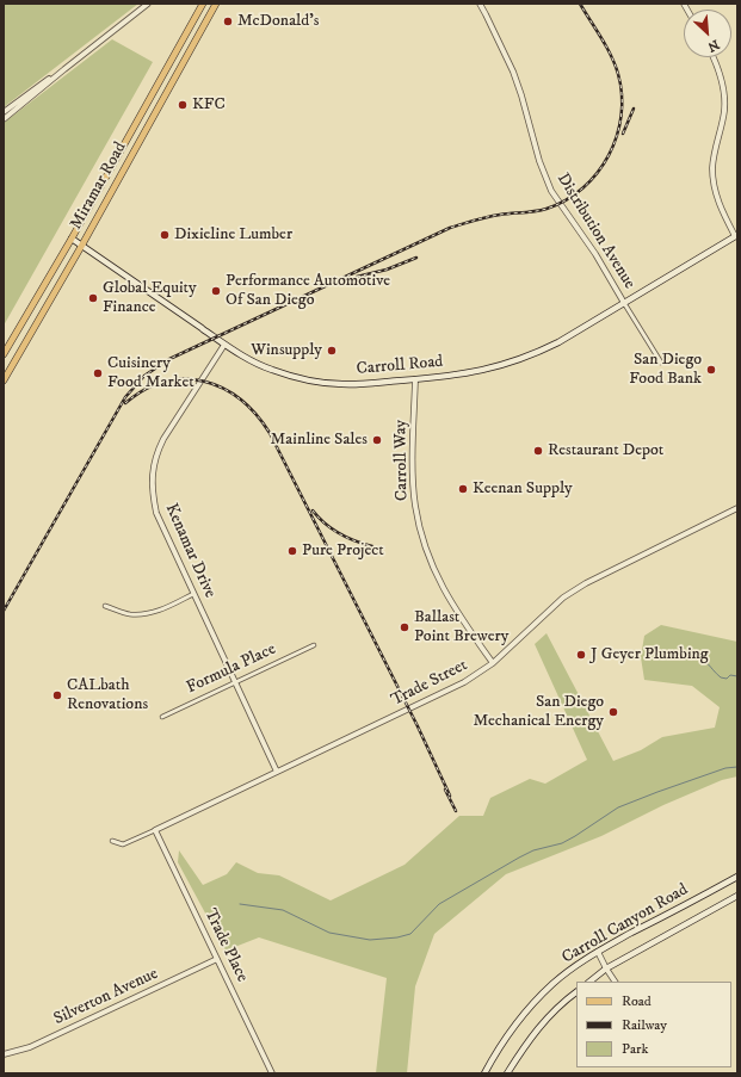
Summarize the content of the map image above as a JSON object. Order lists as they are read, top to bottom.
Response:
{
  "streets": {
    "main road": ["Miramar Road", "Carroll Road", "Carroll Canyon Road"],
    "street": [
      "Distribution Avenue",
      "Carroll Way",
      "Kenamar Drive",
      "Formula Place",
      "Trade Street",
      "Trade Place",
      "Silverton Avenue"
    ]
  },
  "crossings": [
    ["Miramar Road", "Carroll Road"],
    ["Distribution Avenue", "Carroll Road"],
    ["Carroll Road", "Carroll Way"],
    ["Carroll Road", "Kenamar Drive"],
    ["Carroll Way", "Trade Street"],
    ["Kenamar Drive", "Formula Place"],
    ["Kenamar Drive", "Trade Street"],
    ["Trade Street", "Trade Place"],
    ["Trade Place", "Silverton Avenue"]
  ],
  "places": [
    "McDonald's",
    "KFC",
    "Dixieline Lumber",
    "Performance Automotive Of San Diego",
    "Global Equity Finance",
    "Winsupply",
    "San Diego Food Bank",
    "Cuisinery Food Market",
    "Mainline Sales",
    "Restaurant Depot",
    "Keenan Supply",
    "Pure Project",
    "Ballast Point Brewery",
    "J Geyer Plumbing",
    "CALbath Renovations",
    "San Diego Mechanical Energy"
  ],
  "legend": ["Road", "Railway", "Park"],
  "north": "bottom right"
}
